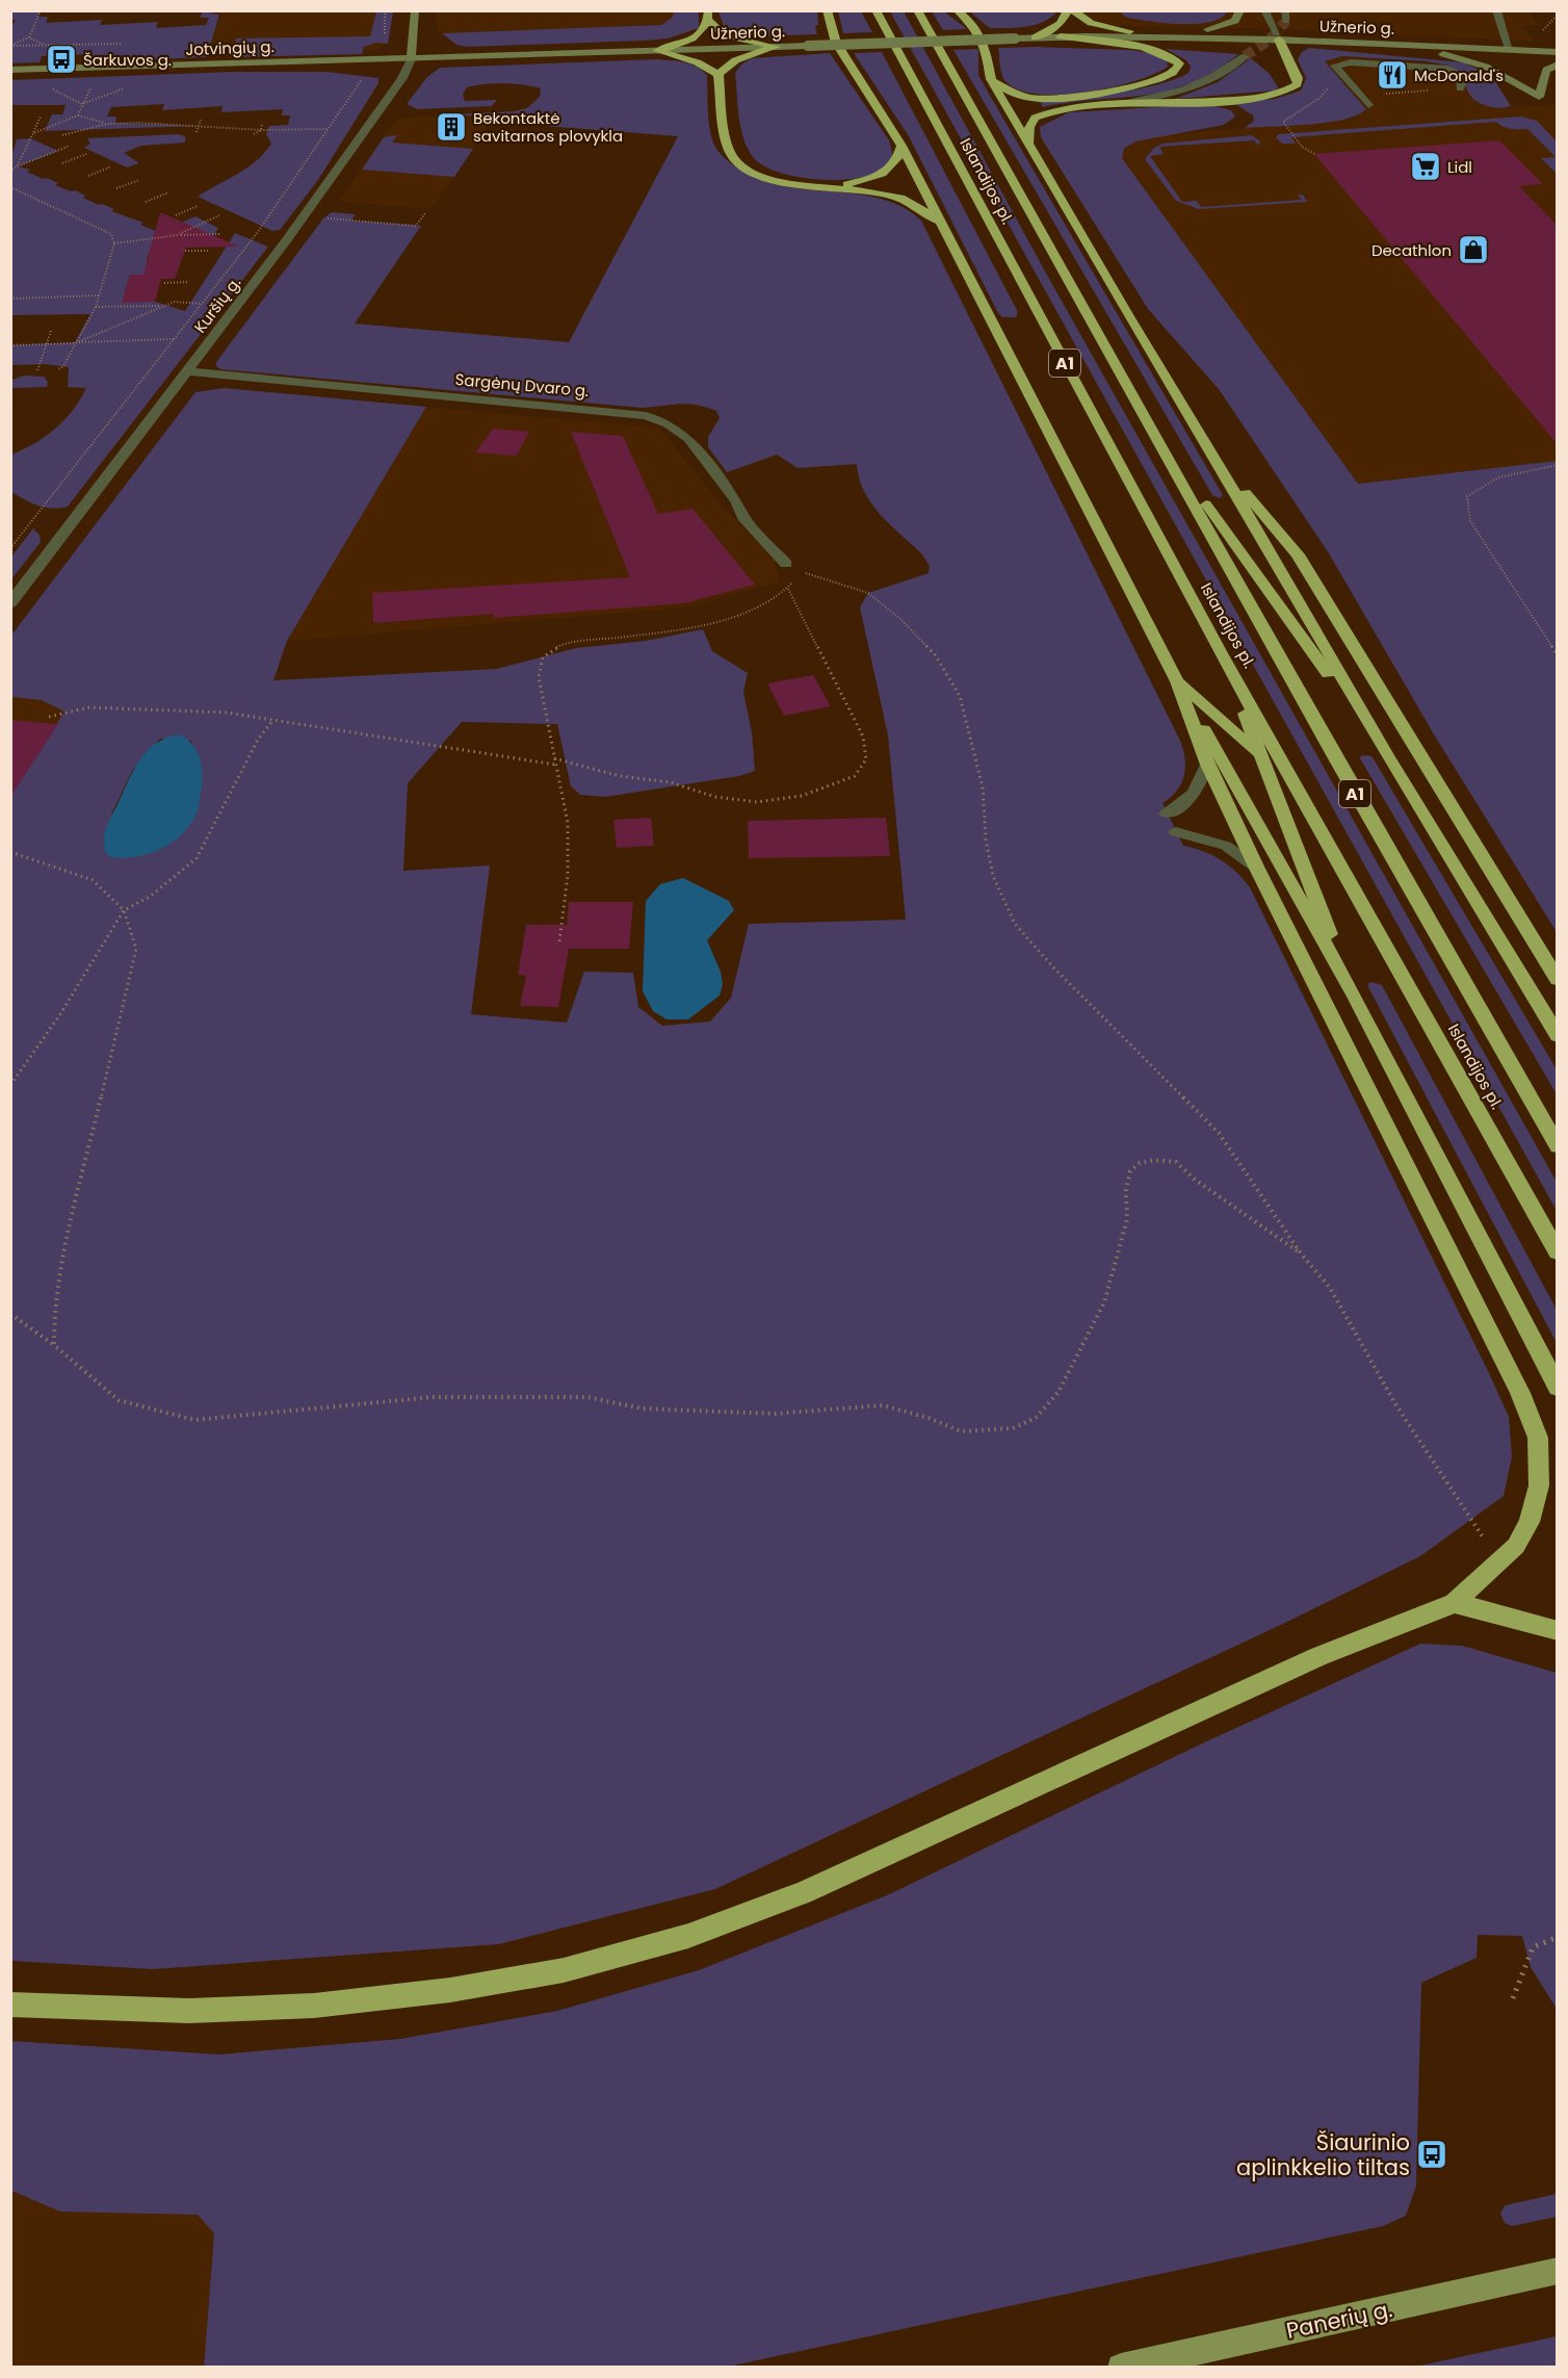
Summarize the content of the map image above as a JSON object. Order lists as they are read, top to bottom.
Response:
{
  "streets": {
    "highway": ["Islandijos pl.", "A1"],
    "main road": [
      "Užnerio g.",
      "Jotvingių g.",
      "Kuršių g.",
      "Panerių g."
    ],
    "street": ["Sargėnų Dvaro g."]
  },
  "crossings": [
    ["Užnerio g.", "Jotvingių g."],
    ["Užnerio g.", "Kuršių g."],
    ["Jotvingių g.", "Kuršių g."],
    ["Kuršių g.", "Sargėnų Dvaro g."]
  ],
  "places": {
    "bus stop": ["Šarkuvos g.", "Šiaurinio aplinkkelio tiltas"],
    "restaurant": ["McDonald's"],
    "building": ["Bekontaktė savitarnos plovykla"],
    "supermarket": ["Lidl"],
    "shop": ["Decathlon"]
  }
}
